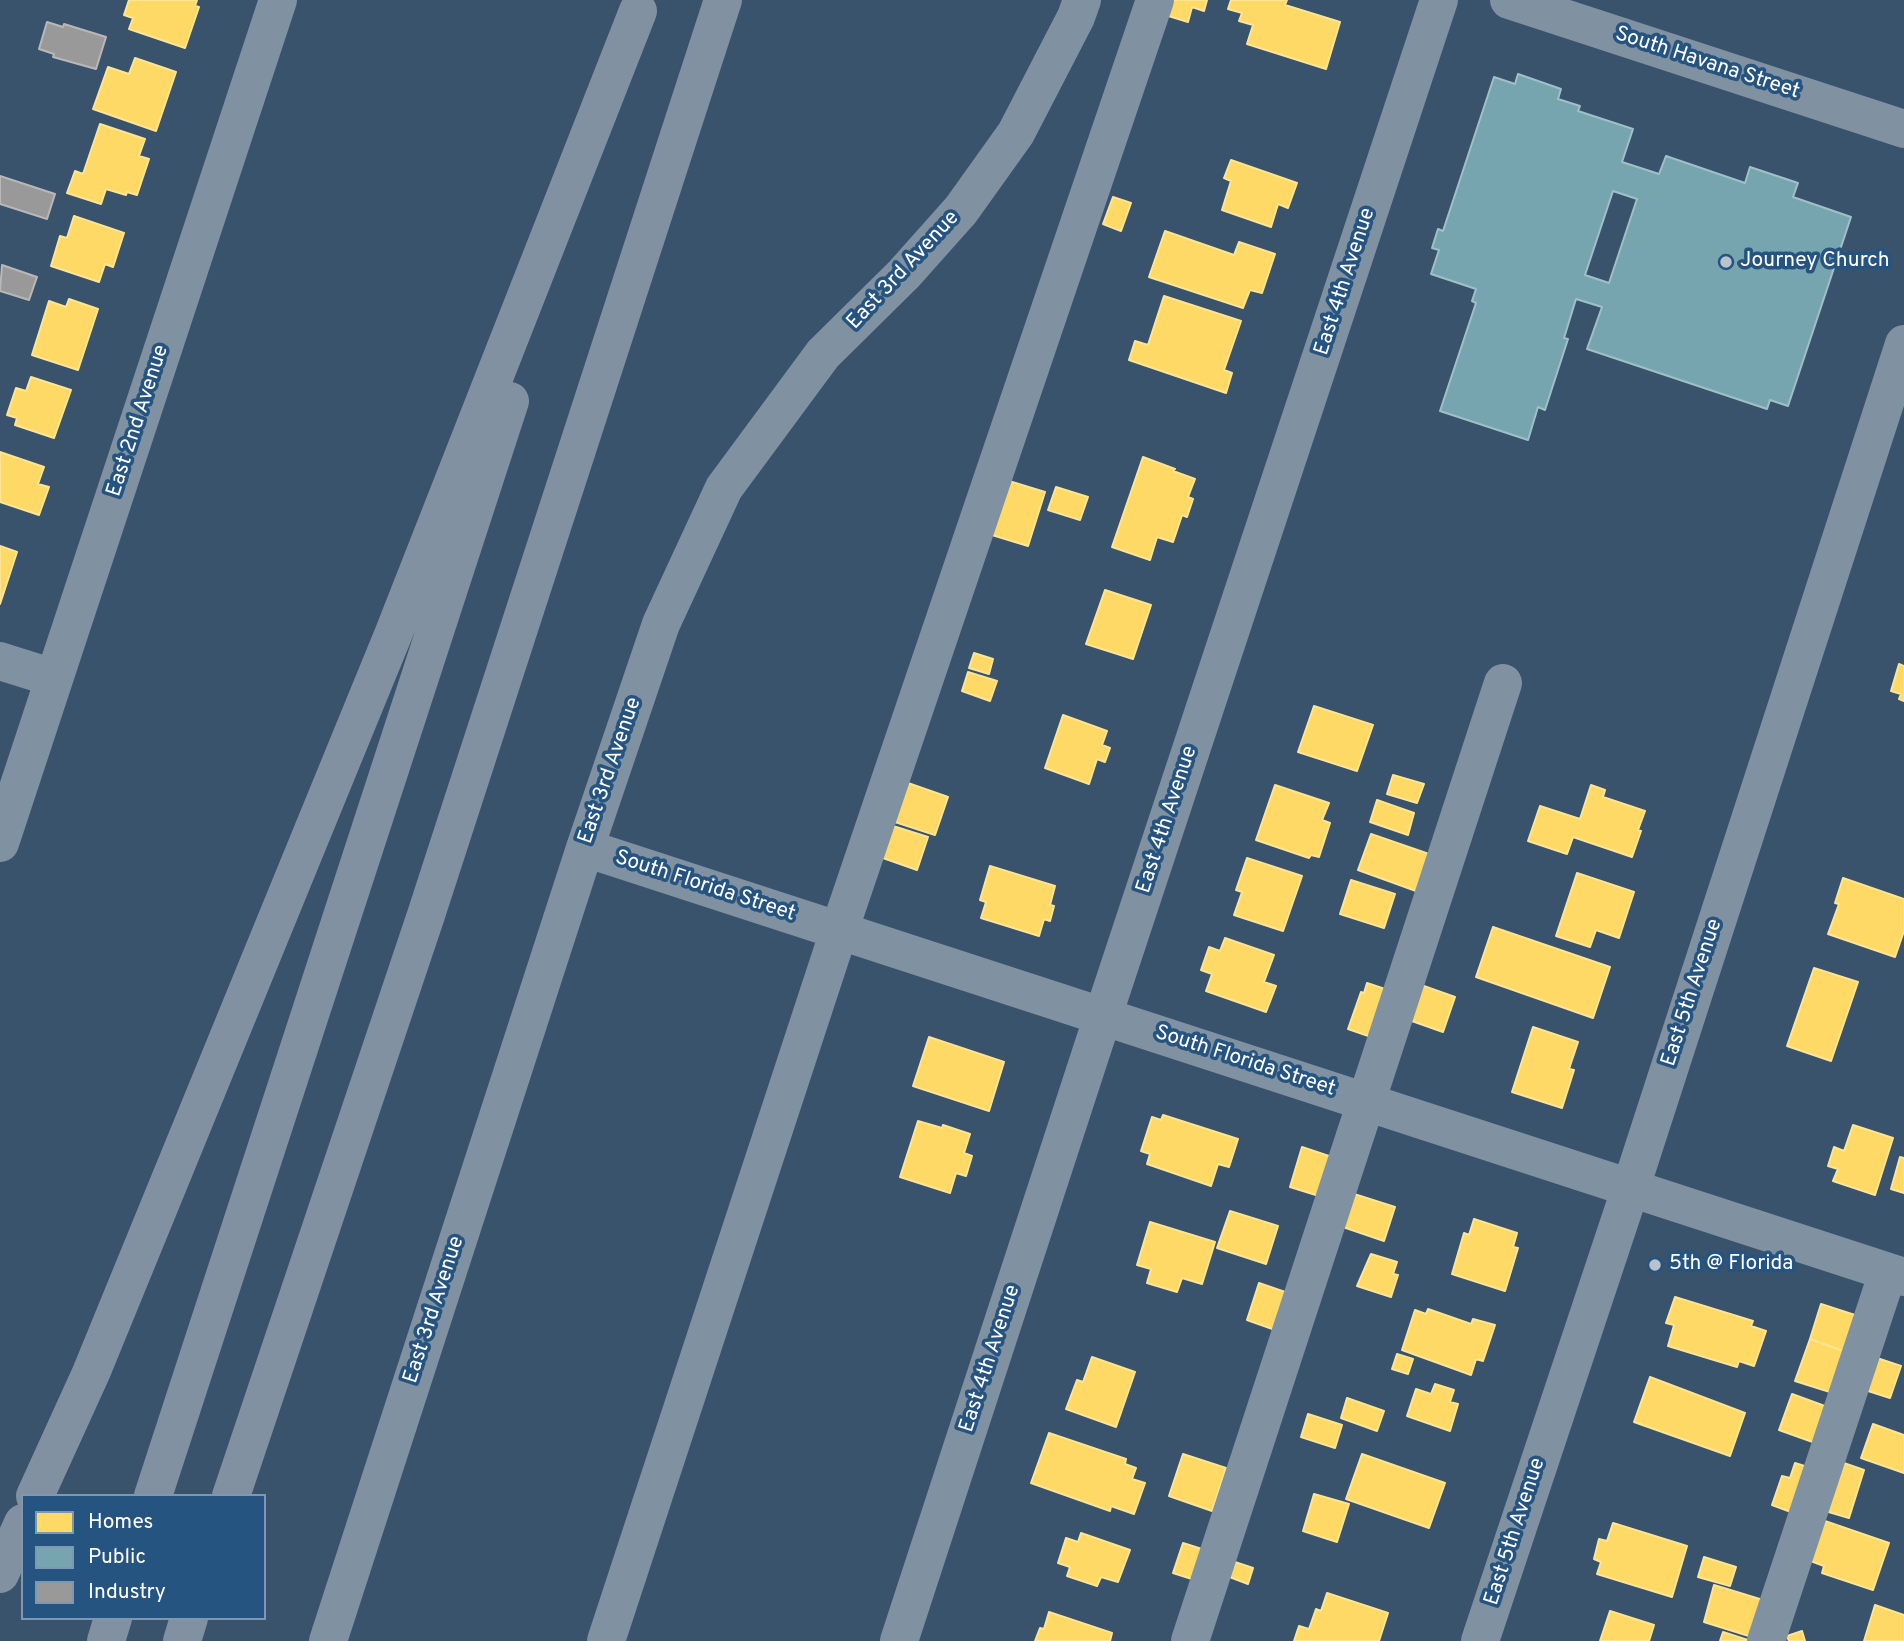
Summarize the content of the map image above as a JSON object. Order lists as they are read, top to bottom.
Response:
{
  "streets": {
    "street": [
      "South Havana Street",
      "East 3rd Avenue",
      "East 4th Avenue",
      "East 2nd Avenue",
      "South Florida Street",
      "East 5th Avenue"
    ]
  },
  "crossings": [
    ["East 3rd Avenue", "South Florida Street"],
    ["East 4th Avenue", "South Florida Street"],
    ["South Florida Street", "East 5th Avenue"]
  ],
  "places": ["Journey Church", "5th @ Florida"],
  "legend": ["Homes", "Public", "Industry"]
}
